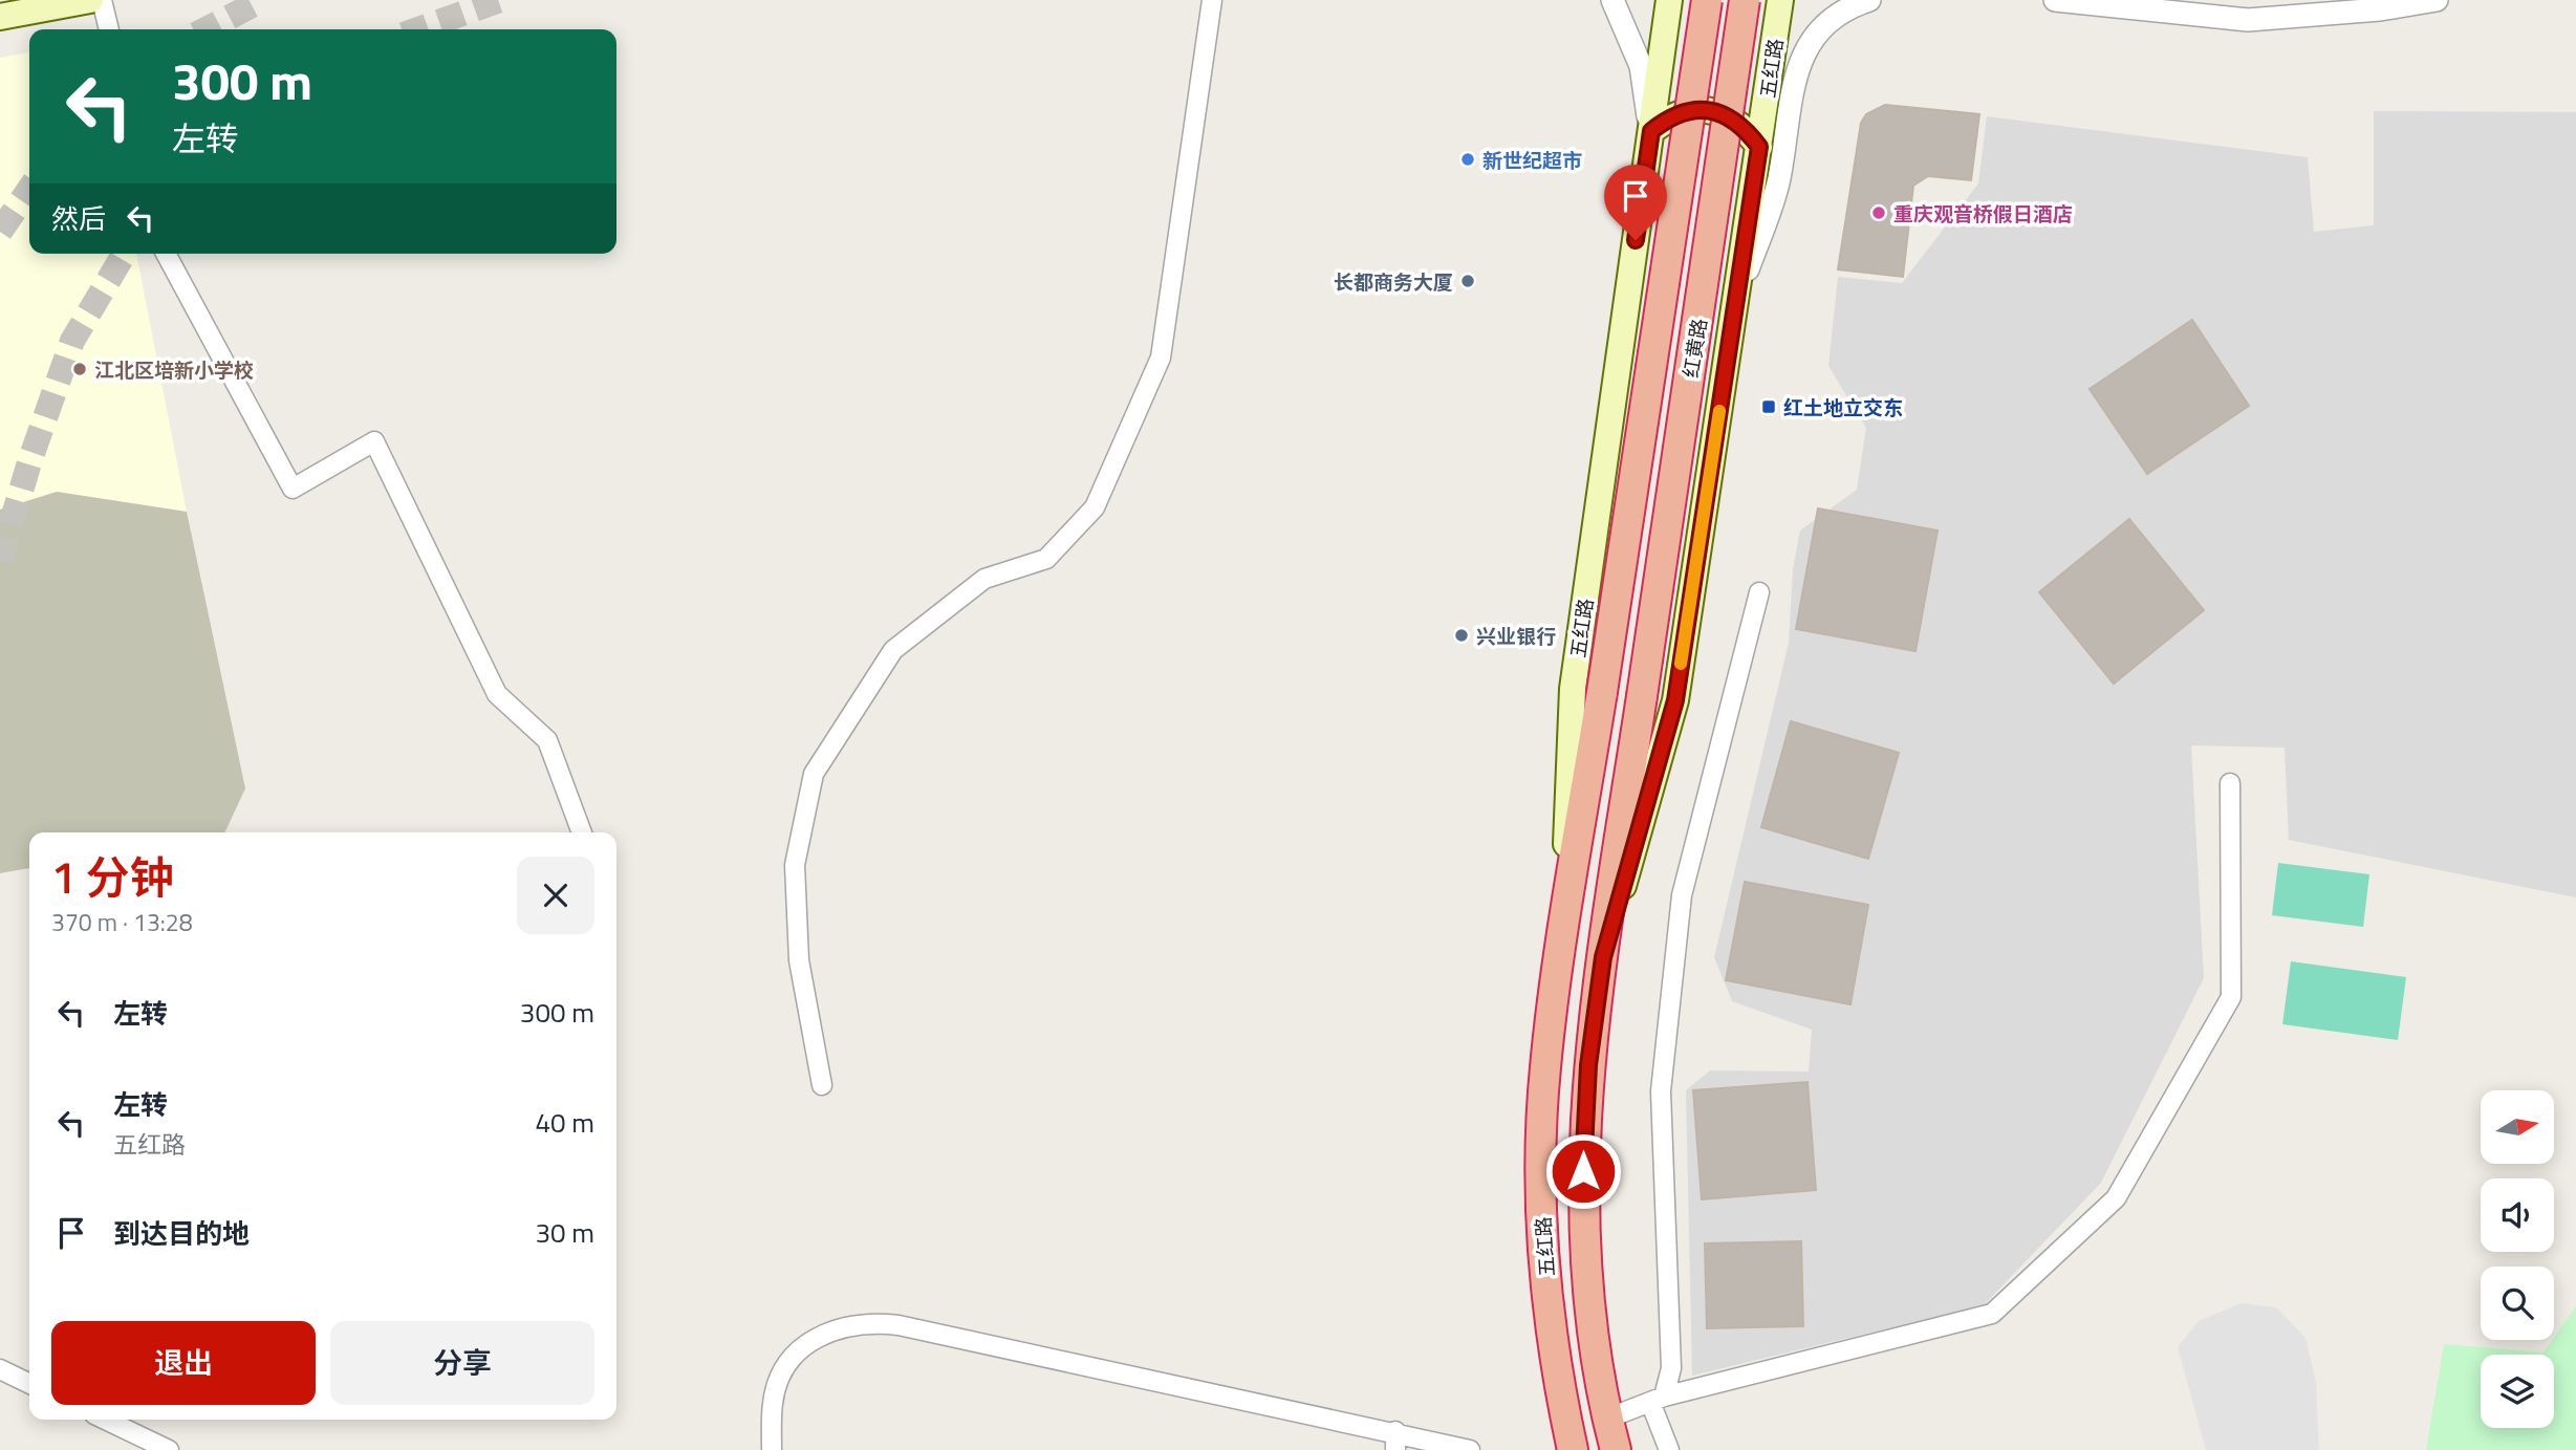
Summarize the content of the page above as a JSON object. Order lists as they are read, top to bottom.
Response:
{
  "streets": {
    "highway": ["五红路", "红黄路"]
  },
  "crossings": [
    ["五红路", "红黄路"]
  ],
  "places": {
    "other": [
      "新世纪超市",
      "重庆观音桥假日酒店",
      "长都商务大厦",
      "江北区培新小学校",
      "兴业银行"
    ],
    "transit": ["红土地立交东"]
  },
  "north": "right",
  "page": {
    "turn": ["300 m", "左转"],
    "then": "然后",
    "heading": ["1 分钟", "370 m · 13:28"],
    "list": [
      {
        "name": "左转",
        "value": "300 m"
      },
      {
        "name": "左转",
        "note": "五红路",
        "value": "40 m"
      },
      {
        "name": "到达目的地",
        "value": "30 m"
      }
    ],
    "buttons": ["退出", "分享"]
  }
}
